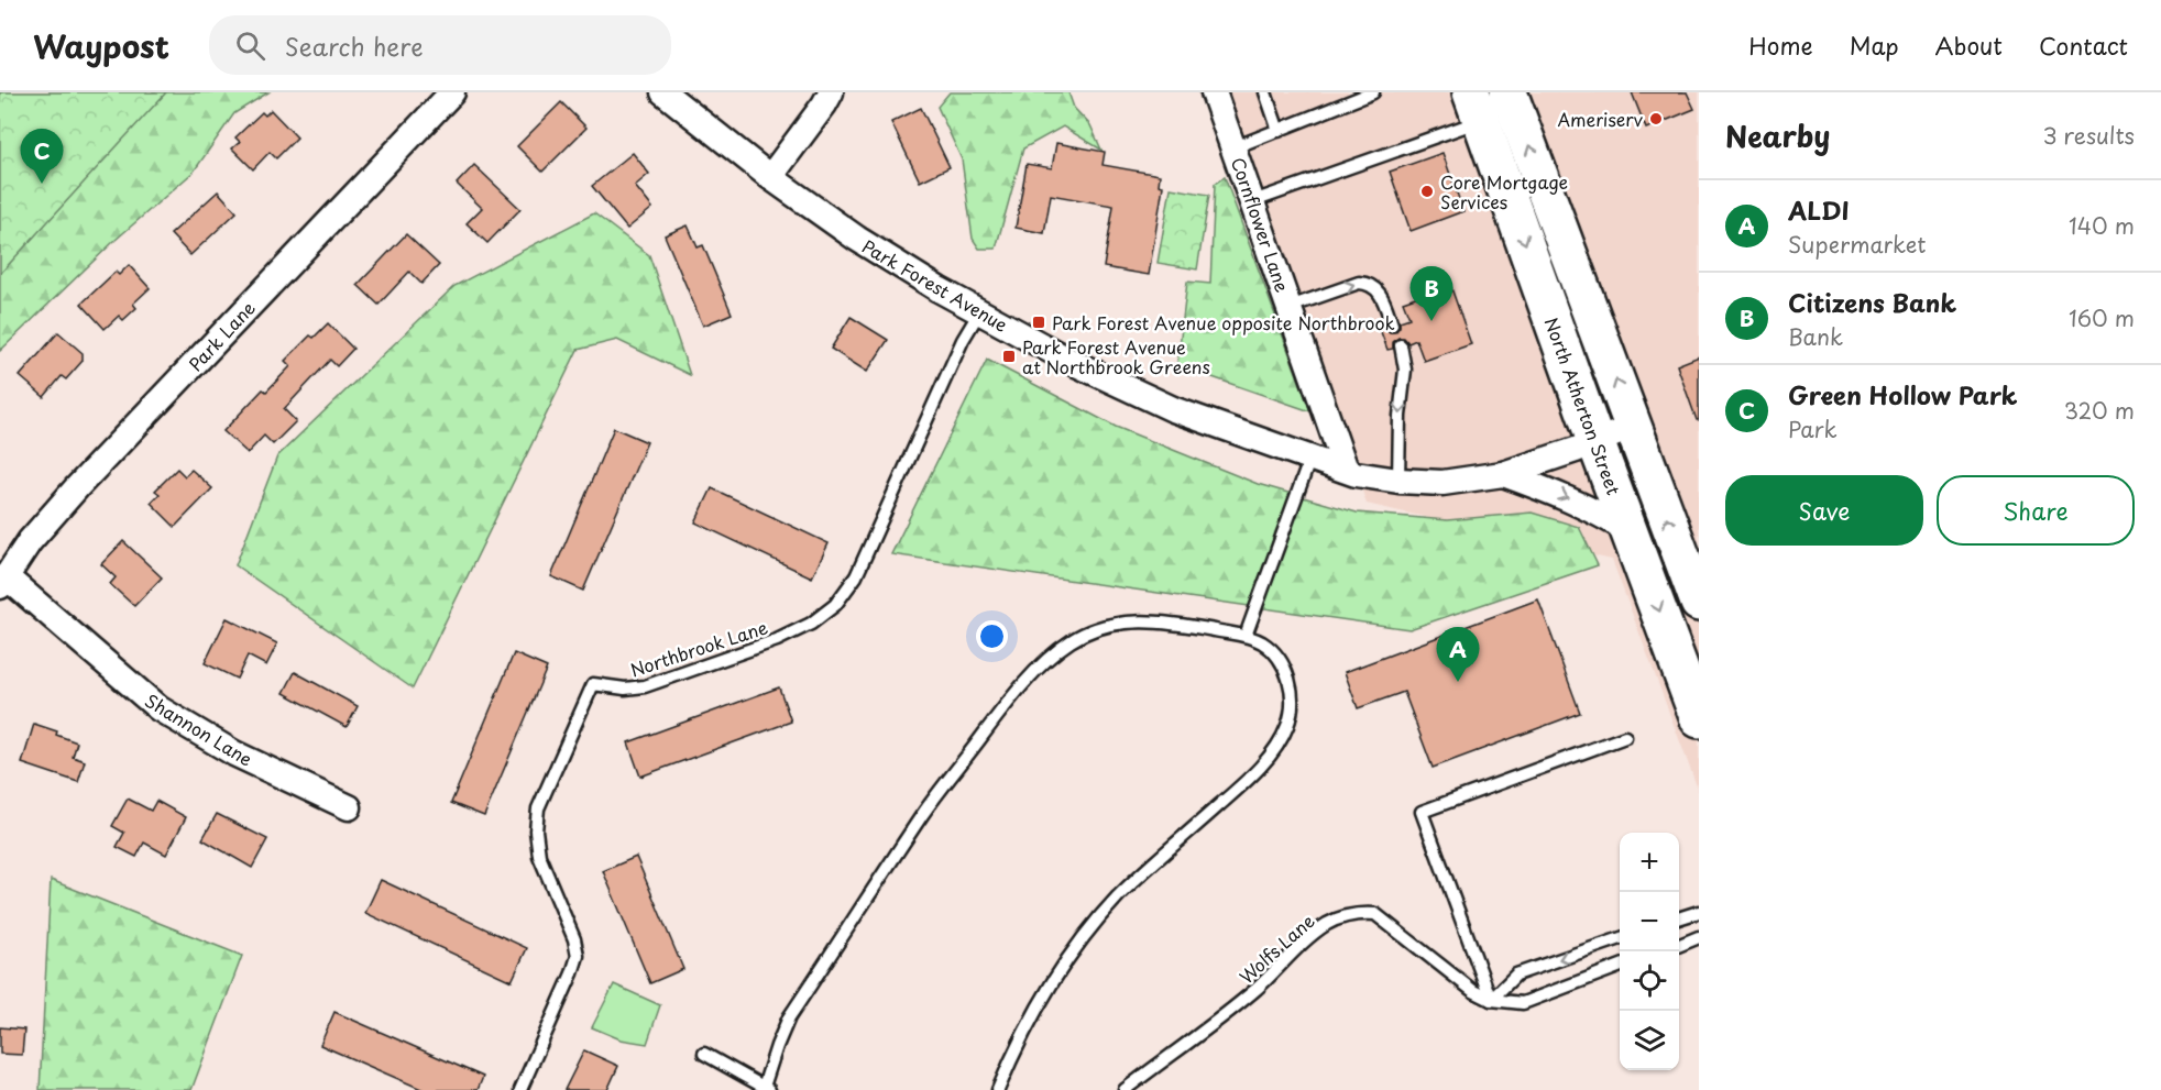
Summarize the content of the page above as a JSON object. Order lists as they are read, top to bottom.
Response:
{
  "streets": {
    "main road": ["North Atherton Street"],
    "street": [
      "Cornflower Lane",
      "Park Forest Avenue",
      "Park Lane",
      "Shannon Lane"
    ],
    "lane": ["Northbrook Lane", "Wolfs Lane"]
  },
  "crossings": [
    ["Cornflower Lane", "Park Forest Avenue"],
    ["Park Forest Avenue", "North Atherton Street"],
    ["Park Forest Avenue", "Northbrook Lane"],
    ["Park Lane", "Shannon Lane"]
  ],
  "places": {
    "other": ["Ameriserv", "Core Mortgage Services"],
    "transit": ["Park Forest Avenue opposite Northbrook", "Park Forest Avenue at Northbrook Greens"]
  },
  "page": {
    "header": "Waypost",
    "search": "Search here",
    "nav": [
      "Home",
      "Map",
      "About",
      "Contact"
    ],
    "heading": ["Nearby", "3 results"],
    "pins": ["C", "B", "A"],
    "list": [
      {
        "mark": "A",
        "name": "ALDI",
        "note": "Supermarket",
        "value": "140 m"
      },
      {
        "mark": "B",
        "name": "Citizens Bank",
        "note": "Bank",
        "value": "160 m"
      },
      {
        "mark": "C",
        "name": "Green Hollow Park",
        "note": "Park",
        "value": "320 m"
      }
    ],
    "buttons": ["Save", "Share"],
    "map_buttons": ["+", "−"]
  }
}
